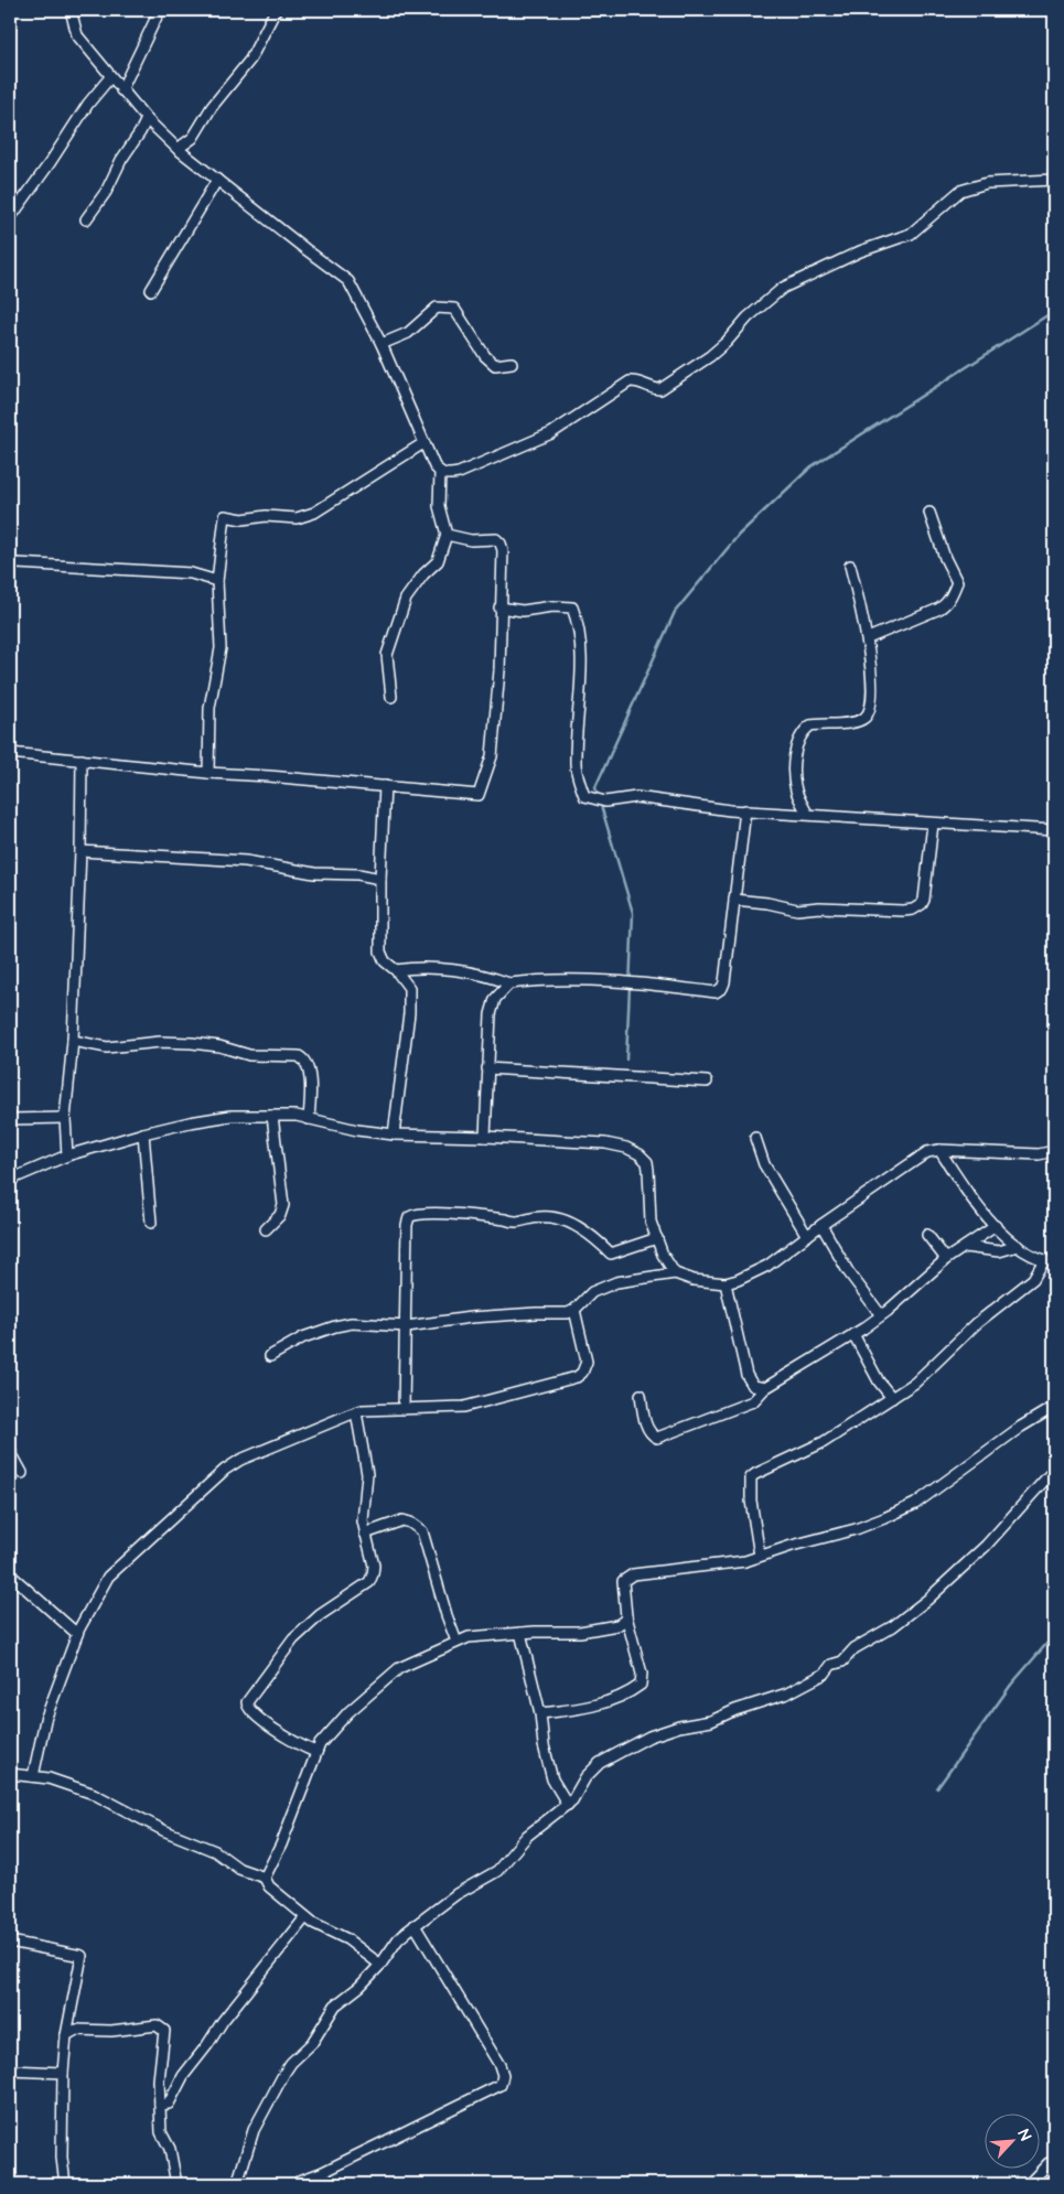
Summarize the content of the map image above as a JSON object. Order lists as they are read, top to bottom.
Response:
{
  "north": "top right"
}
